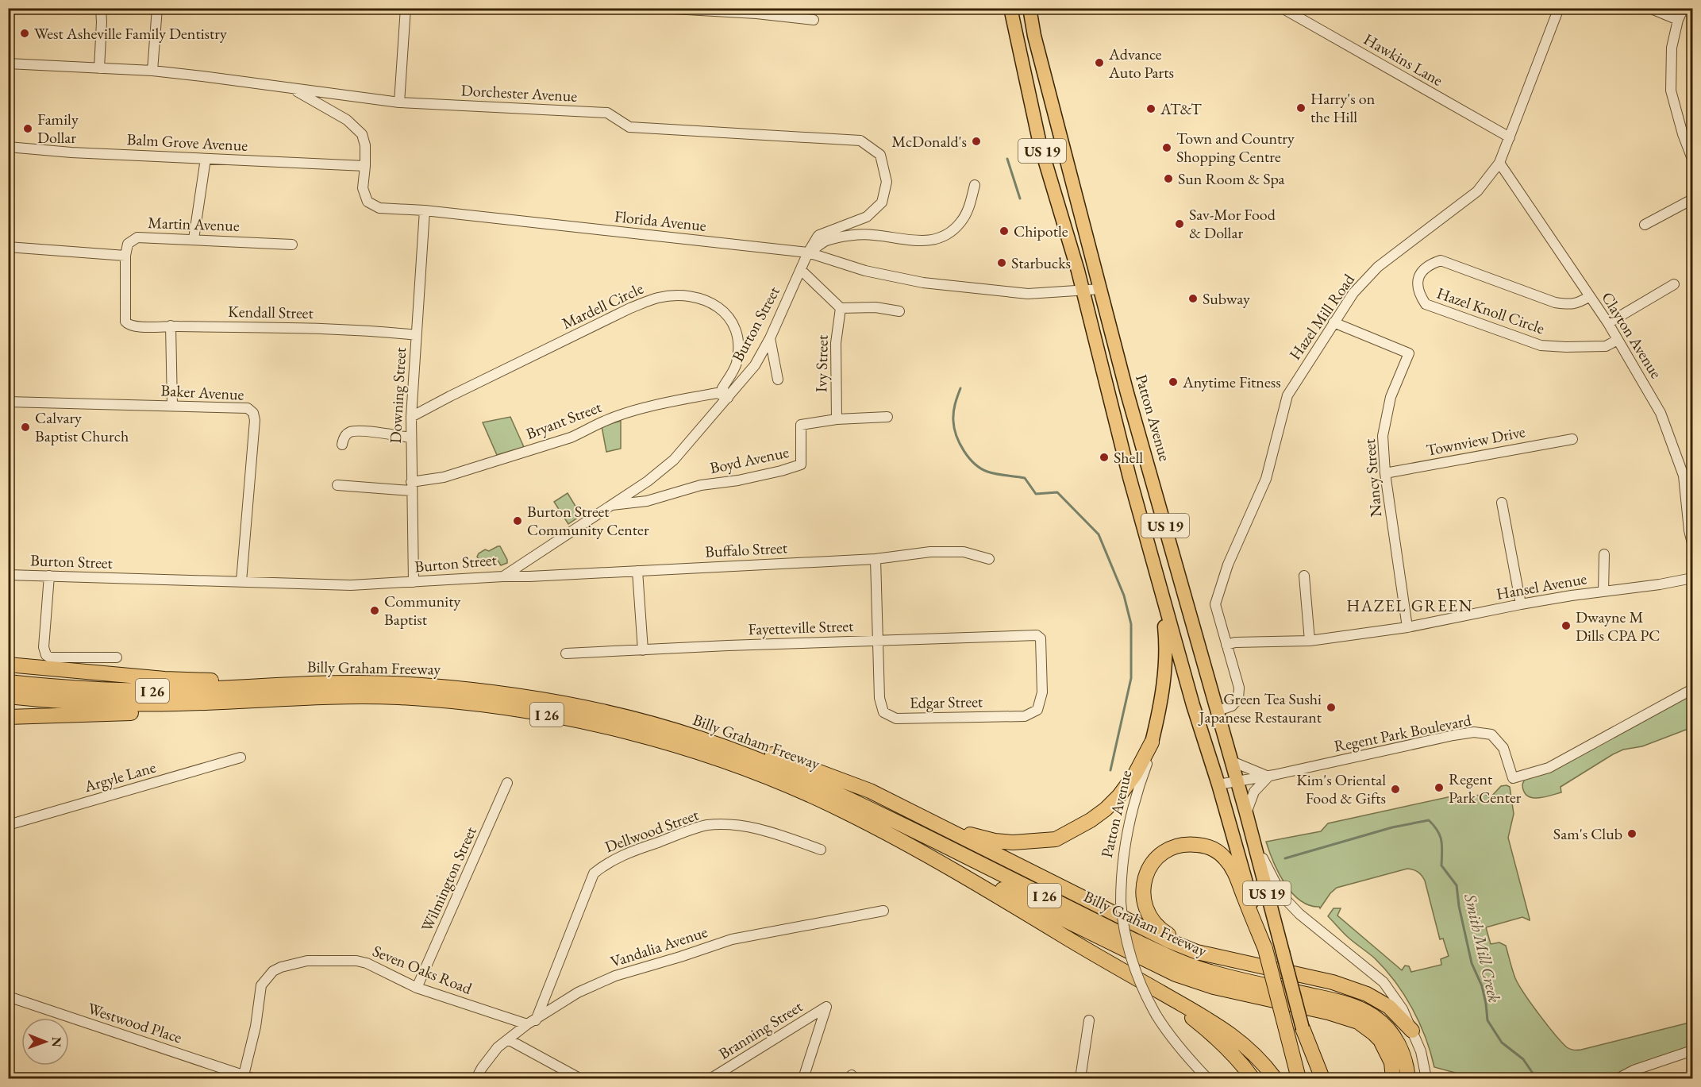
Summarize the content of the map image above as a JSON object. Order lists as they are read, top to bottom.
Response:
{
  "streets": {
    "highway": [
      "US 19",
      "Patton Avenue",
      "Billy Graham Freeway",
      "I 26"
    ],
    "street": [
      "Hawkins Lane",
      "Dorchester Avenue",
      "Balm Grove Avenue",
      "Florida Avenue",
      "Martin Avenue",
      "Mardell Circle",
      "Hazel Knoll Circle",
      "Kendall Street",
      "Hazel Mill Road",
      "Burton Street",
      "Clayton Avenue",
      "Ivy Street",
      "Baker Avenue",
      "Downing Street",
      "Bryant Street",
      "Townview Drive",
      "Boyd Avenue",
      "Nancy Street",
      "Buffalo Street",
      "Hansel Avenue",
      "Fayetteville Street",
      "Edgar Street",
      "Regent Park Boulevard",
      "Argyle Lane",
      "Dellwood Street",
      "Wilmington Street",
      "Vandalia Avenue",
      "Seven Oaks Road",
      "Westwood Place",
      "Branning Street"
    ]
  },
  "crossings": [
    ["Hawkins Lane", "Hazel Mill Road"],
    ["Dorchester Avenue", "Florida Avenue"],
    ["Dorchester Avenue", "Burton Street"],
    ["Balm Grove Avenue", "Florida Avenue"],
    ["Florida Avenue", "Burton Street"],
    ["Florida Avenue", "Downing Street"],
    ["Florida Avenue", "Patton Avenue"],
    ["Martin Avenue", "Kendall Street"],
    ["Mardell Circle", "Burton Street"],
    ["Mardell Circle", "Downing Street"],
    ["Mardell Circle", "Bryant Street"],
    ["Hazel Knoll Circle", "Clayton Avenue"],
    ["Kendall Street", "Downing Street"],
    ["Hazel Mill Road", "Clayton Avenue"],
    ["Hazel Mill Road", "Patton Avenue"],
    ["Hazel Mill Road", "Nancy Street"],
    ["Hazel Mill Road", "Hansel Avenue"],
    ["Burton Street", "Baker Avenue"],
    ["Burton Street", "Downing Street"],
    ["Burton Street", "Bryant Street"],
    ["Burton Street", "Boyd Avenue"],
    ["Burton Street", "Buffalo Street"],
    ["Ivy Street", "Boyd Avenue"],
    ["Downing Street", "Bryant Street"],
    ["Patton Avenue", "Regent Park Boulevard"],
    ["Townview Drive", "Nancy Street"],
    ["Nancy Street", "Hansel Avenue"],
    ["Fayetteville Street", "Edgar Street"],
    ["Dellwood Street", "Vandalia Avenue"],
    ["Dellwood Street", "Seven Oaks Road"],
    ["Wilmington Street", "Seven Oaks Road"],
    ["Vandalia Avenue", "Seven Oaks Road"],
    ["Seven Oaks Road", "Westwood Place"]
  ],
  "districts": ["HAZEL GREEN"],
  "water": ["Smith Mill Creek"],
  "places": [
    "West Asheville Family Dentistry",
    "Advance Auto Parts",
    "Harry's on the Hill",
    "AT&T",
    "Family Dollar",
    "McDonald's",
    "Town and Country Shopping Centre",
    "Sun Room & Spa",
    "Sav-Mor Food & Dollar",
    "Chipotle",
    "Starbucks",
    "Subway",
    "Anytime Fitness",
    "Calvary Baptist Church",
    "Shell",
    "Burton Street Community Center",
    "Community Baptist",
    "Dwayne M Dills CPA PC",
    "Green Tea Sushi Japanese Restaurant",
    "Regent Park Center",
    "Kim's Oriental Food & Gifts",
    "Sam's Club"
  ],
  "north": "right"
}
